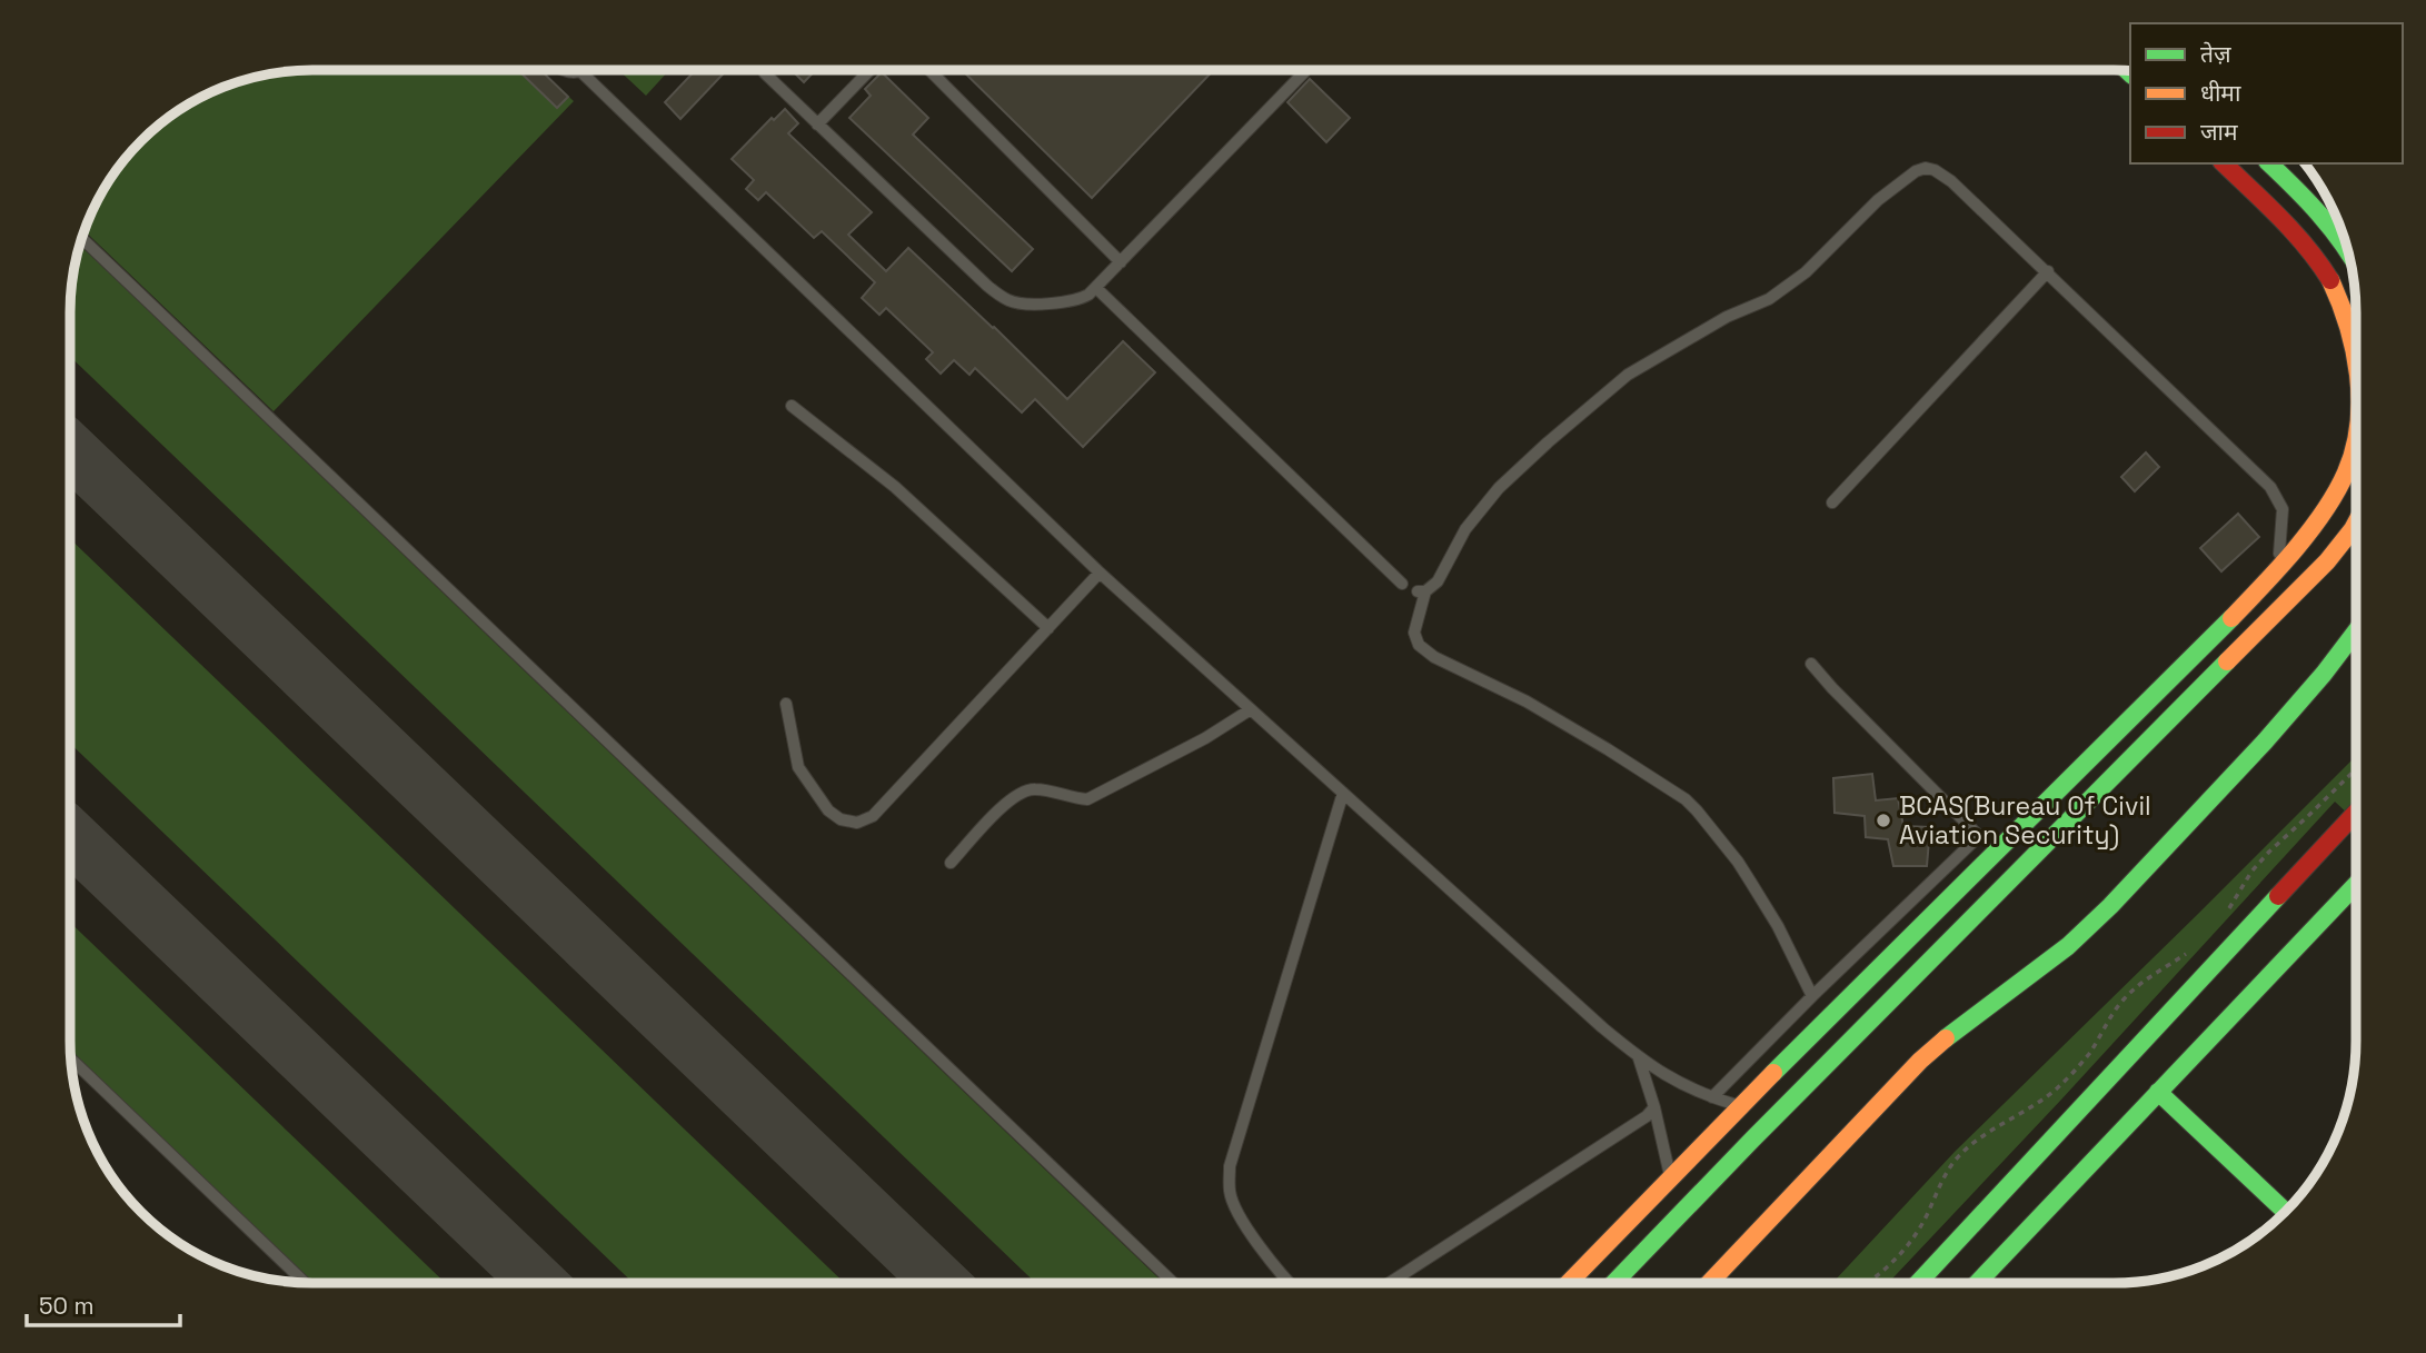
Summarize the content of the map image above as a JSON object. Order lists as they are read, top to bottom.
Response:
{
  "places": ["BCAS(Bureau Of Civil Aviation Security)"],
  "legend": ["तेज़", "धीमा", "जाम"],
  "scale_bar": "50 m"
}
